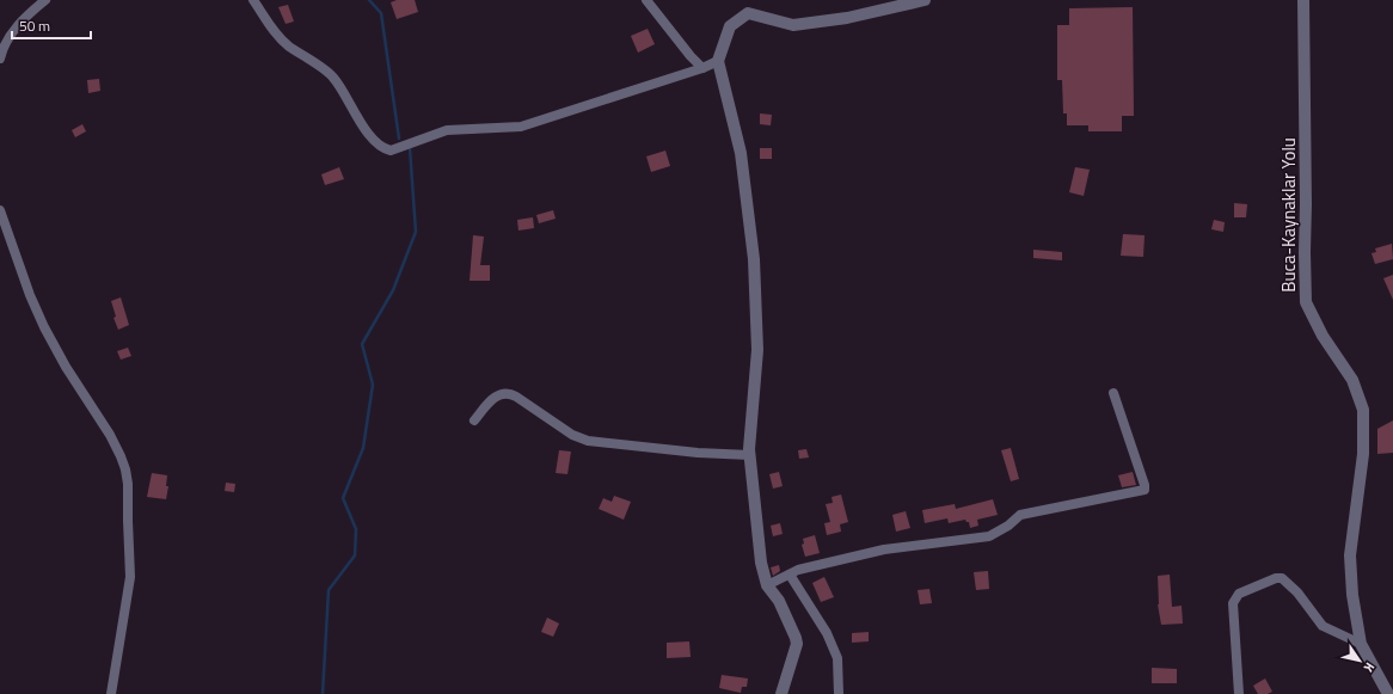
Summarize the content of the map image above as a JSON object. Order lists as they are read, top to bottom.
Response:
{
  "streets": {
    "street": ["Buca-Kaynaklar Yolu"]
  },
  "scale_bar": "50 m",
  "north": "bottom right"
}
